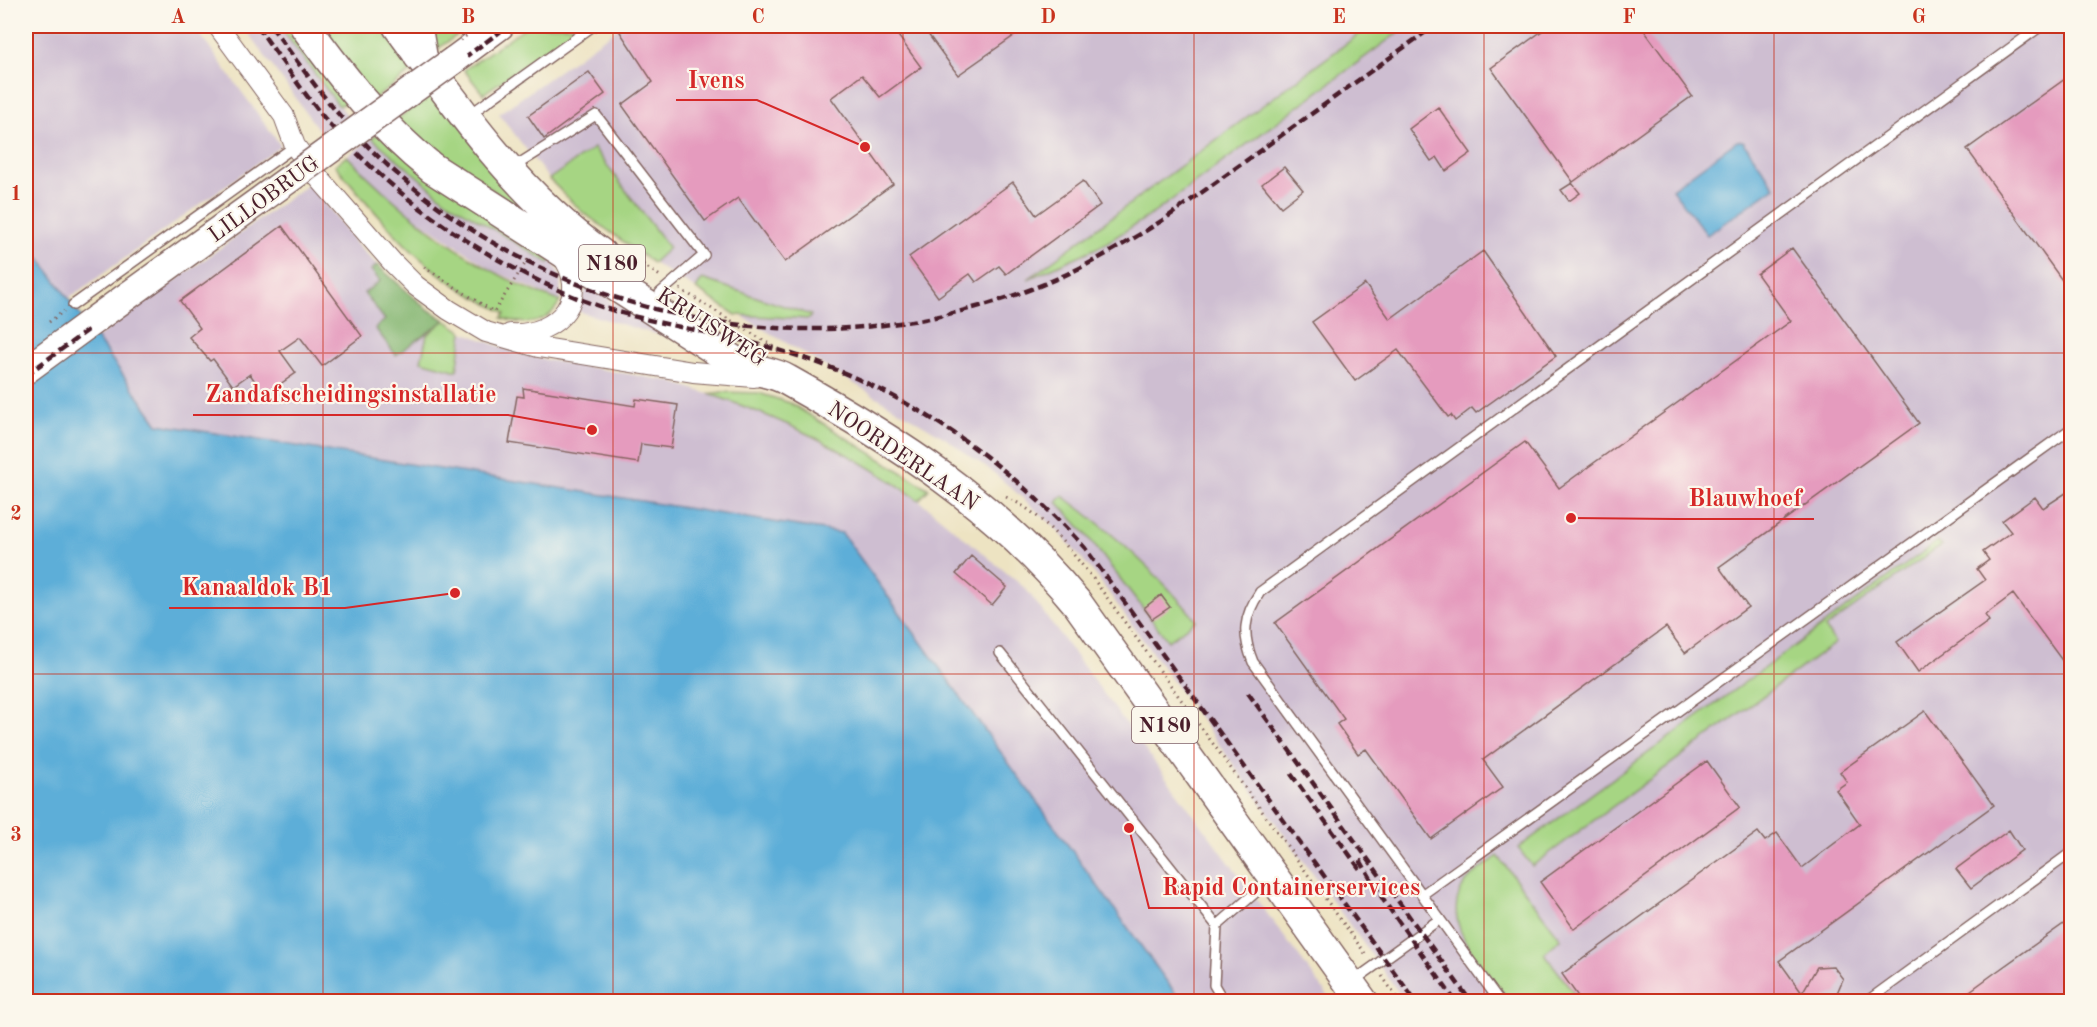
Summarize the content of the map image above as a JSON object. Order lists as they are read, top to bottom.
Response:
{
  "streets": {
    "main road": ["N180", "KRUISWEG", "NOORDERLAAN"],
    "street": ["LILLOBRUG"]
  },
  "crossings": [
    ["KRUISWEG", "NOORDERLAAN"]
  ],
  "places": [
    "Ivens",
    "Zandafscheidingsinstallatie",
    "Blauwhoef",
    "Kanaaldok B1",
    "Rapid Containerservices"
  ],
  "grid": {
    "columns": [
      "A",
      "B",
      "C",
      "D",
      "E",
      "F",
      "G"
    ],
    "rows": ["1", "2", "3"]
  }
}
